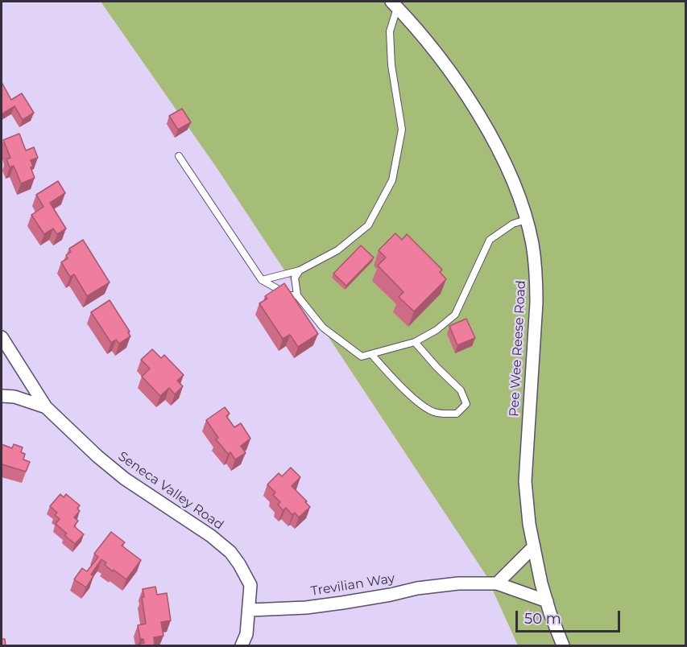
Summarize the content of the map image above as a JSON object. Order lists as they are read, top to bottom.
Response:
{
  "streets": {
    "street": ["Pee Wee Reese Road", "Seneca Valley Road", "Trevilian Way"]
  },
  "crossings": [
    ["Pee Wee Reese Road", "Trevilian Way"],
    ["Seneca Valley Road", "Trevilian Way"]
  ],
  "scale_bar": "50 m"
}
